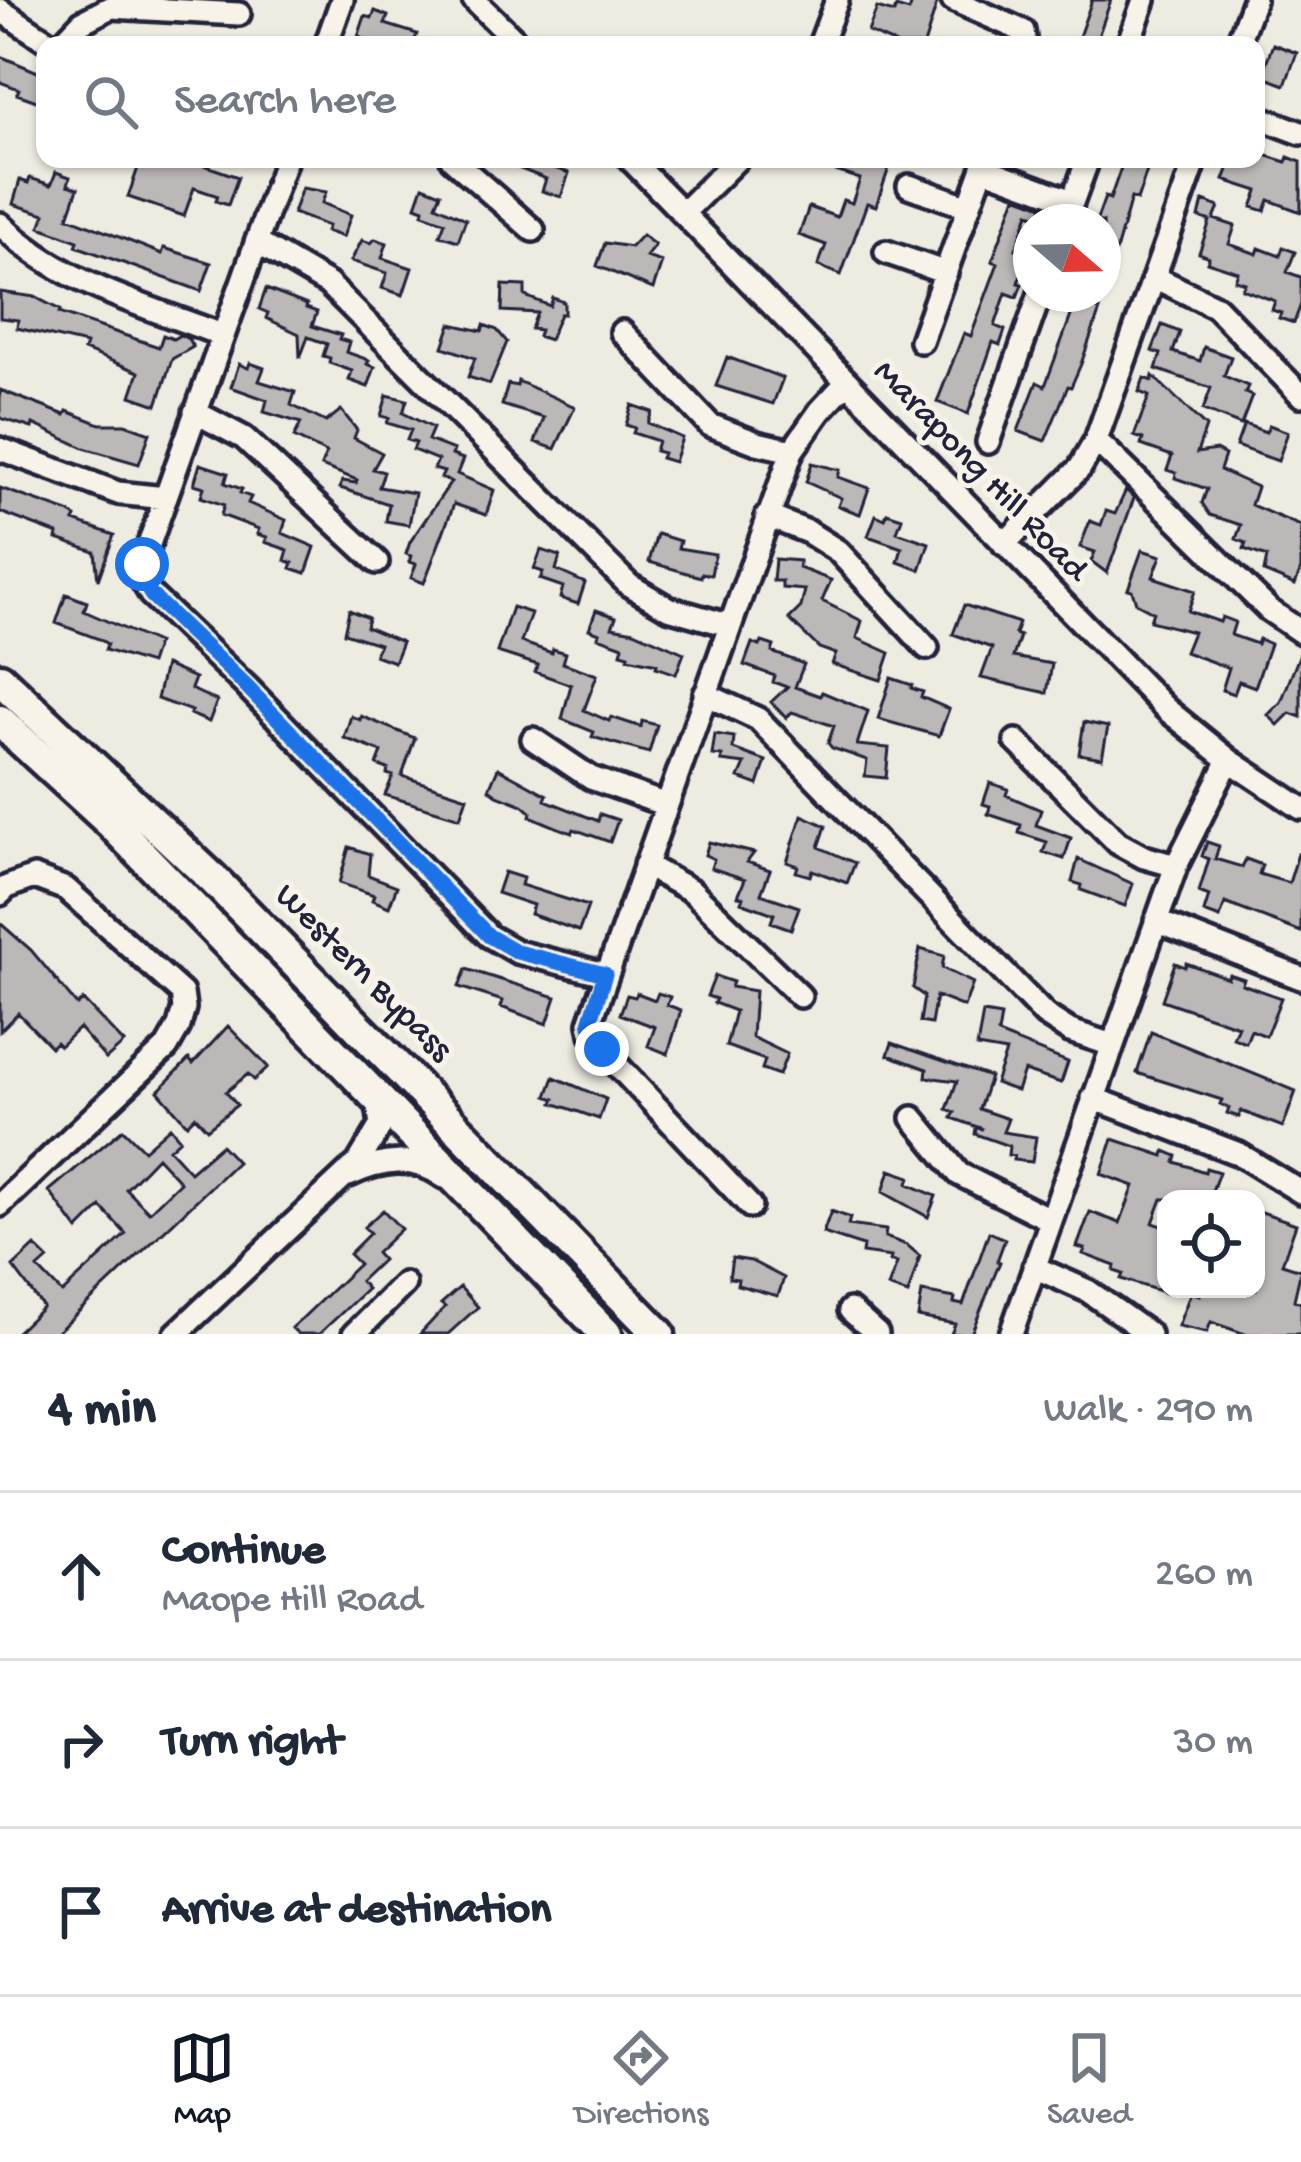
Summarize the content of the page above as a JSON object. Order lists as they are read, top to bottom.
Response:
{
  "streets": {
    "highway": ["Western Bypass"],
    "street": ["Marapong Hill Road"]
  },
  "north": "right",
  "page": {
    "search": "Search here",
    "heading": ["4 min", "Walk · 290 m"],
    "list": [
      ["Continue", "Maope Hill Road", "260 m"],
      ["Turn right", "30 m"],
      "Arrive at destination"
    ],
    "nav": ["Map", "Directions", "Saved"]
  }
}
